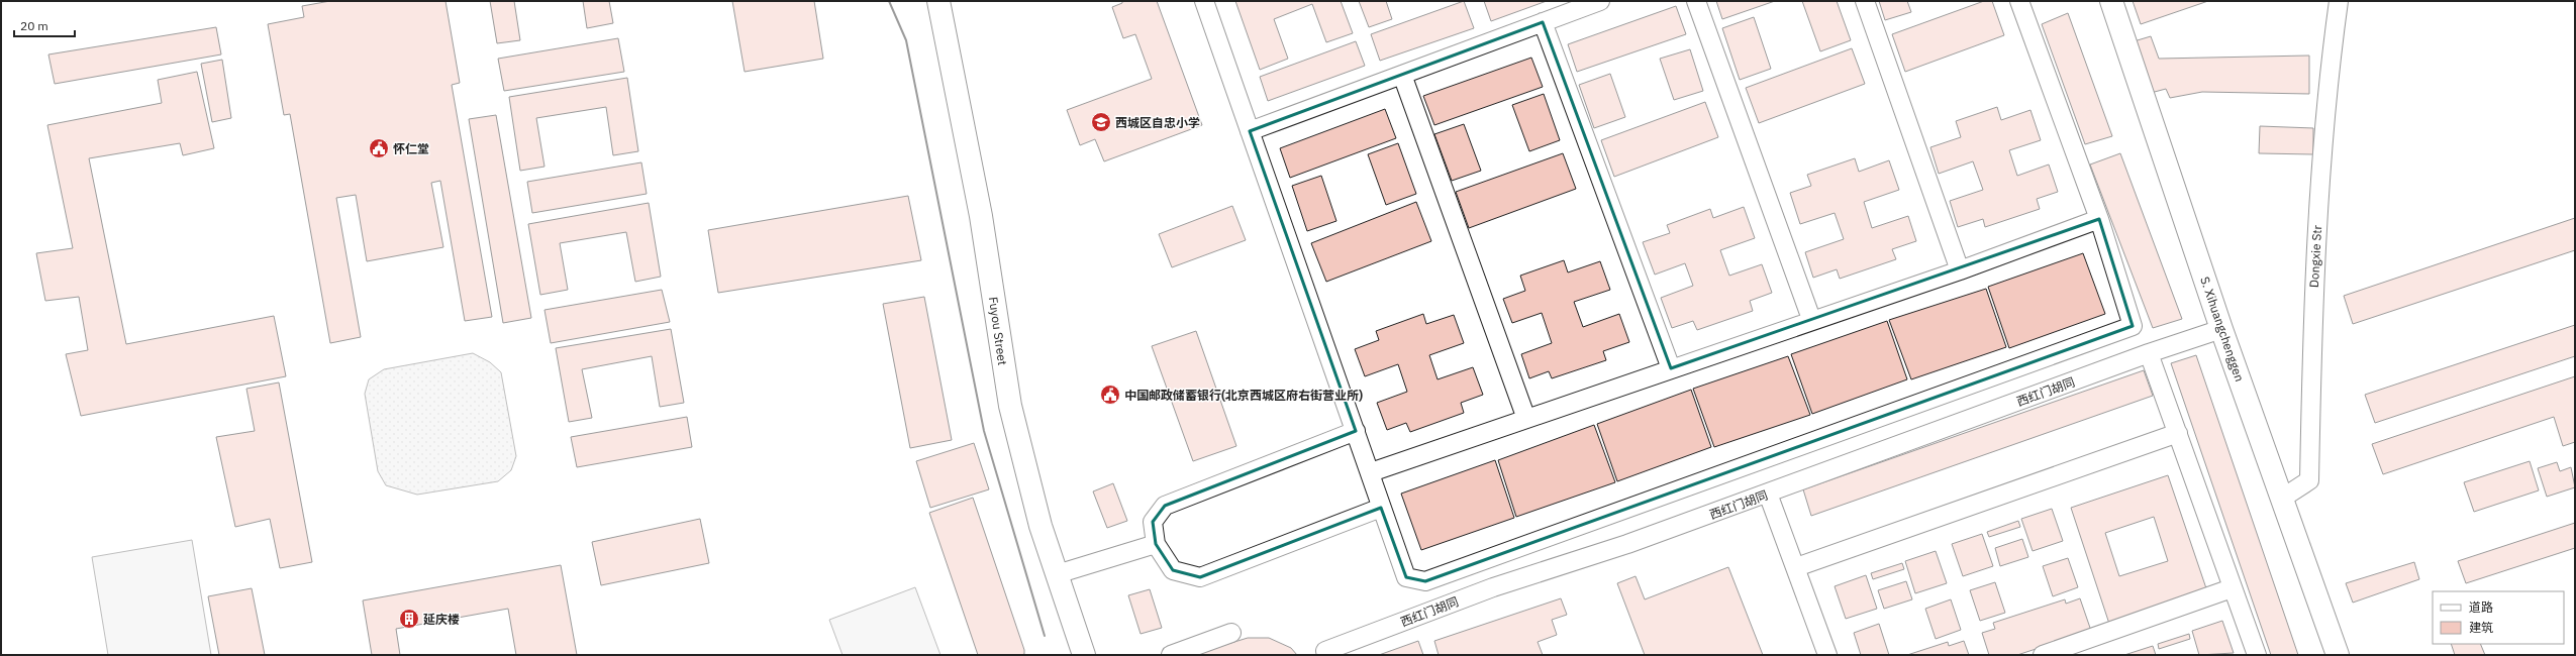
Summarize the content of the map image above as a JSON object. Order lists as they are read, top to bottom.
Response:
{
  "streets": {
    "main road": ["S. Xihuangchenggen", "Fuyou Street"],
    "street": ["Dongxie Str", "西红门胡同"]
  },
  "crossings": [
    ["Dongxie Str", "S. Xihuangchenggen"],
    ["S. Xihuangchenggen", "西红门胡同"]
  ],
  "places": {
    "school or university": ["西城区自忠小学"],
    "public building": ["怀仁堂", "中国邮政储蓄银行(北京西城区府右街营业所)"],
    "building": ["延庆楼"]
  },
  "legend": ["道路", "建筑"],
  "scale_bar": "20 m"
}
